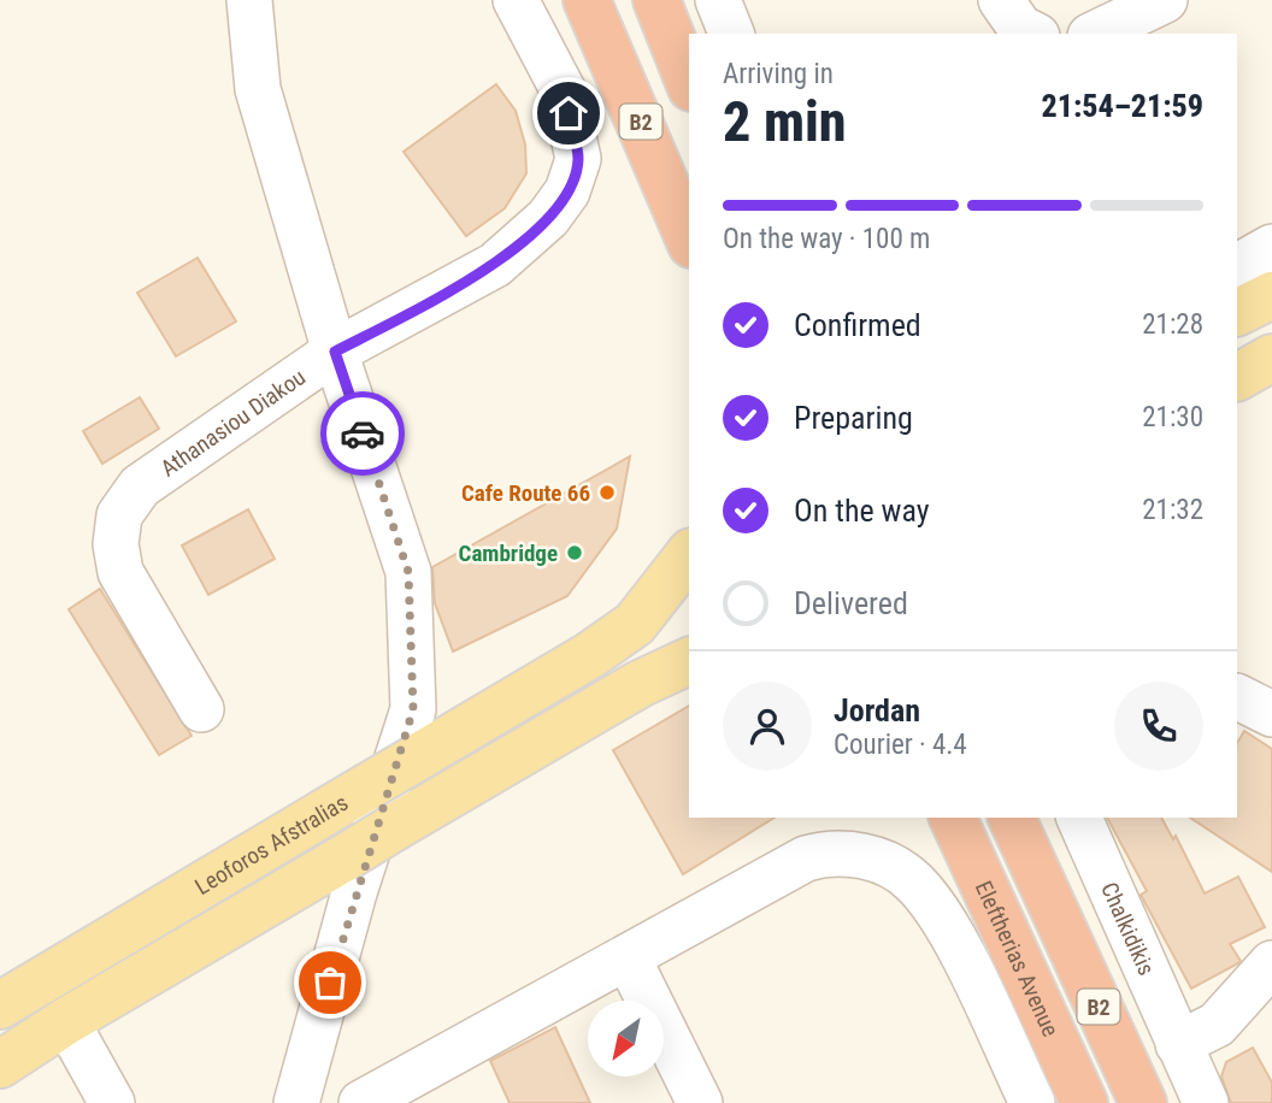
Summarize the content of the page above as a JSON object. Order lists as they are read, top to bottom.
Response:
{
  "streets": {
    "highway": ["B2", "Eleftherias Avenue"],
    "main road": ["Leoforos Afstralias"],
    "street": ["Athanasiou Diakou", "Chalkidikis"]
  },
  "places": ["Cafe Route 66", "Cambridge"],
  "north": "bottom left",
  "page": {
    "heading": ["2 min", "Arriving in", "21:54–21:59"],
    "panel": ["Jordan", "Courier · 4.4"],
    "bar": "On the way · 100 m",
    "list": [
      ["Confirmed", "21:28"],
      ["Preparing", "21:30"],
      ["On the way", "21:32"],
      "Delivered"
    ]
  }
}
